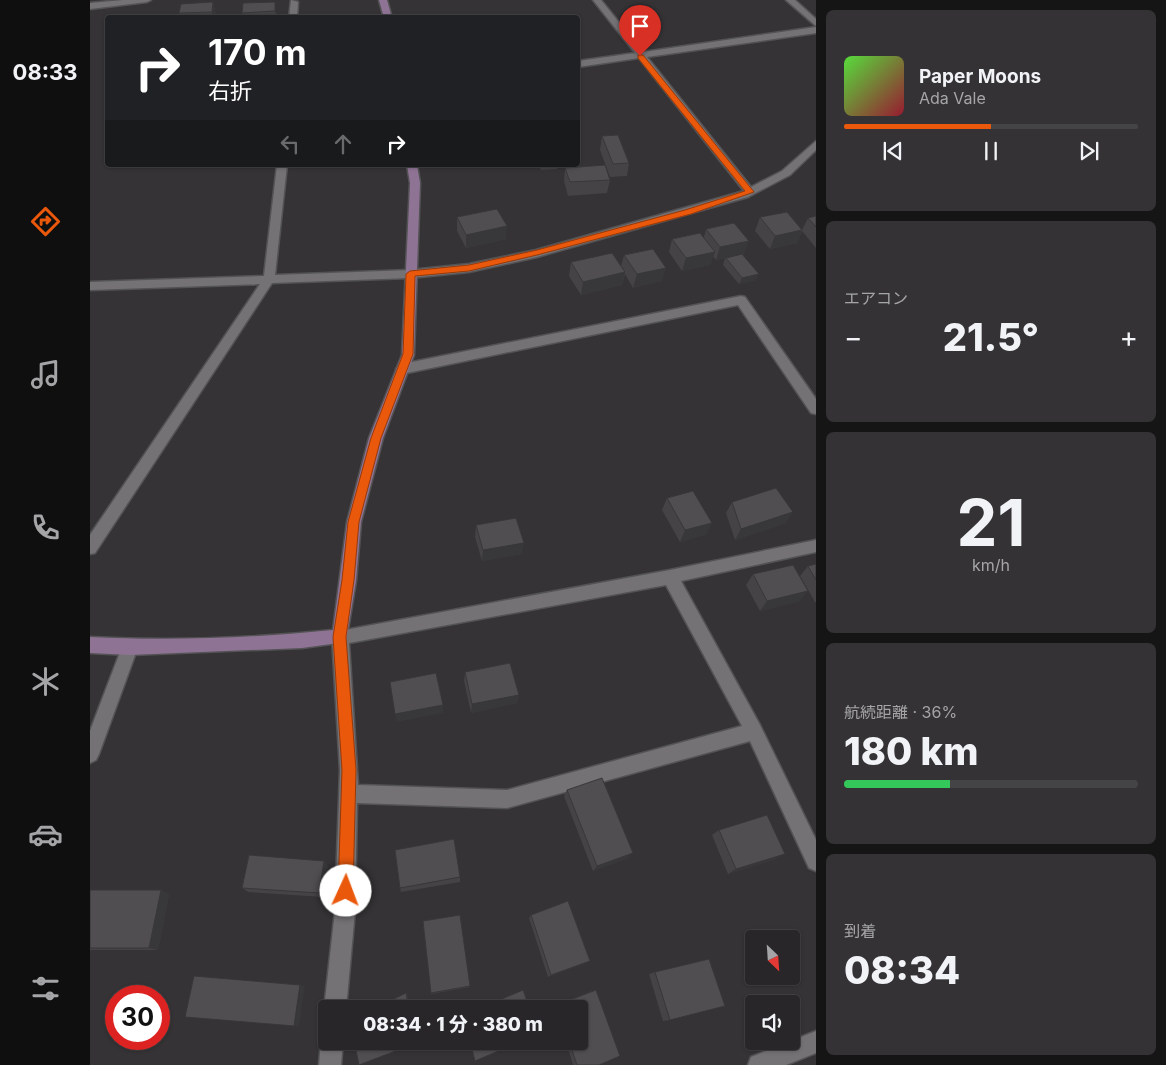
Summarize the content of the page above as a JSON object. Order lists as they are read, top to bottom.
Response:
{
  "north": "bottom right",
  "page": {
    "tabs": "08:33",
    "turn": ["170 m", "右折"],
    "song": ["Paper Moons", "Ada Vale"],
    "tile": [
      "エアコン",
      ["21", "km/h"],
      ["航続距離 · 36%", "180 km"],
      ["到着", "08:34"]
    ],
    "heat": ["−", "21.5°", "+"],
    "limit": "30",
    "trip": "08:34 · 1 分 · 380 m"
  }
}
